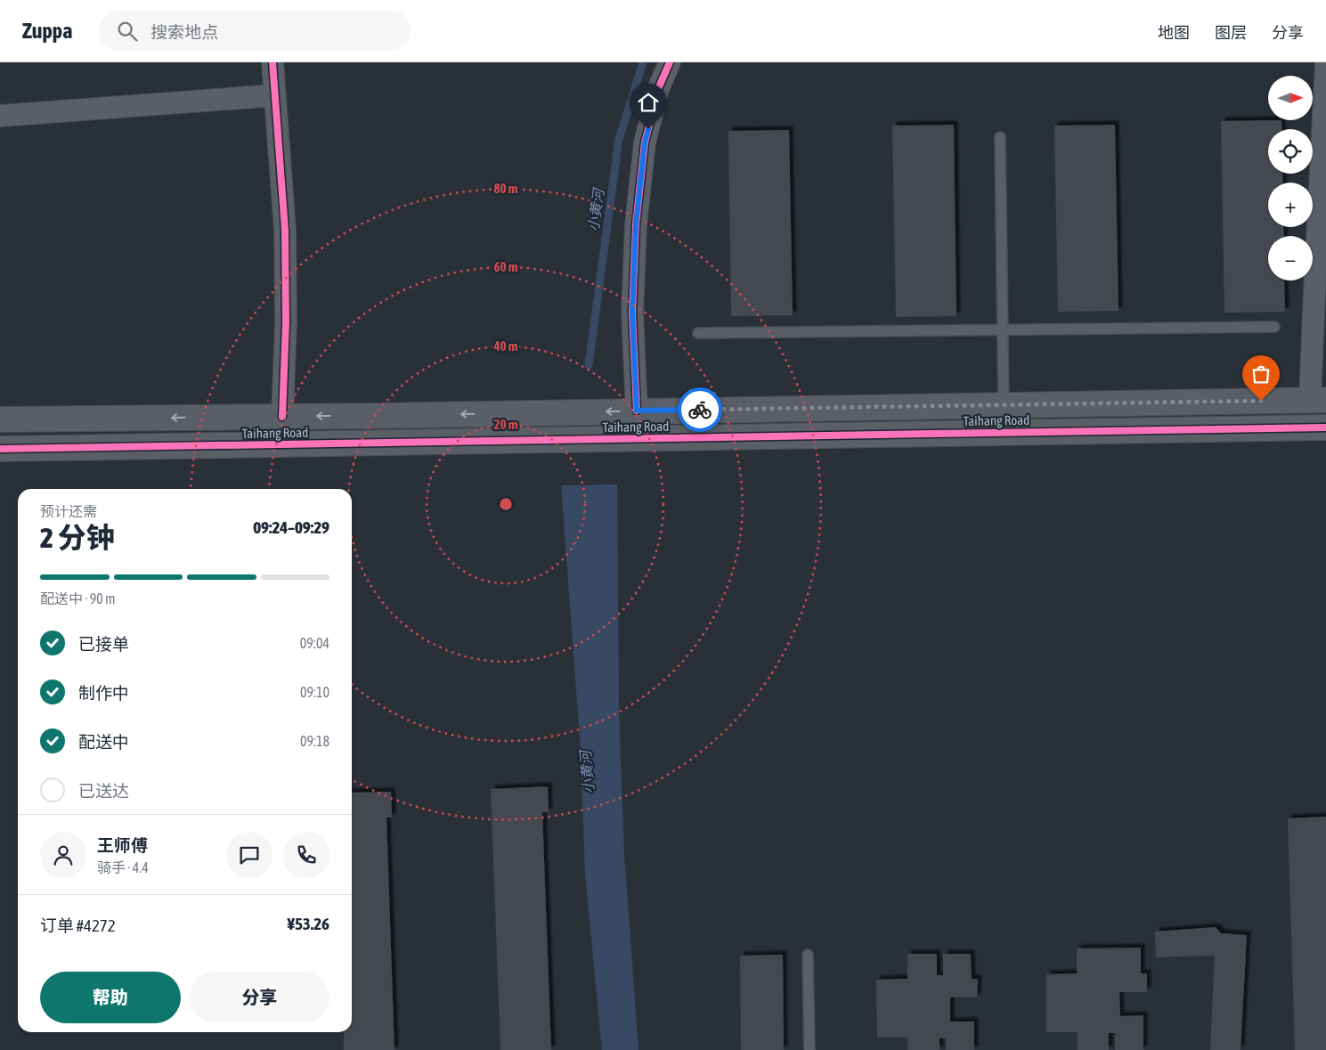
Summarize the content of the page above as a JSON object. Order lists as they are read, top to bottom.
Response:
{
  "streets": {
    "street": ["Taihang Road"]
  },
  "water": ["小黄河"],
  "north": "right",
  "page": {
    "header": "Zuppa",
    "search": "搜索地点",
    "nav": ["地图", "图层", "分享"],
    "map_buttons": ["+", "−"],
    "heading": ["2 分钟", "预计还需", "09:24–09:29"],
    "panel": [
      "王师傅",
      "骑手 · 4.4",
      "订单 #4272",
      "¥53.26"
    ],
    "bar": "配送中 · 90 m",
    "list": [
      ["已接单", "09:04"],
      ["制作中", "09:10"],
      ["配送中", "09:18"],
      "已送达"
    ],
    "buttons": ["帮助", "分享"]
  },
  "rings": [
    "80 m",
    "60 m",
    "40 m",
    "20 m"
  ]
}
